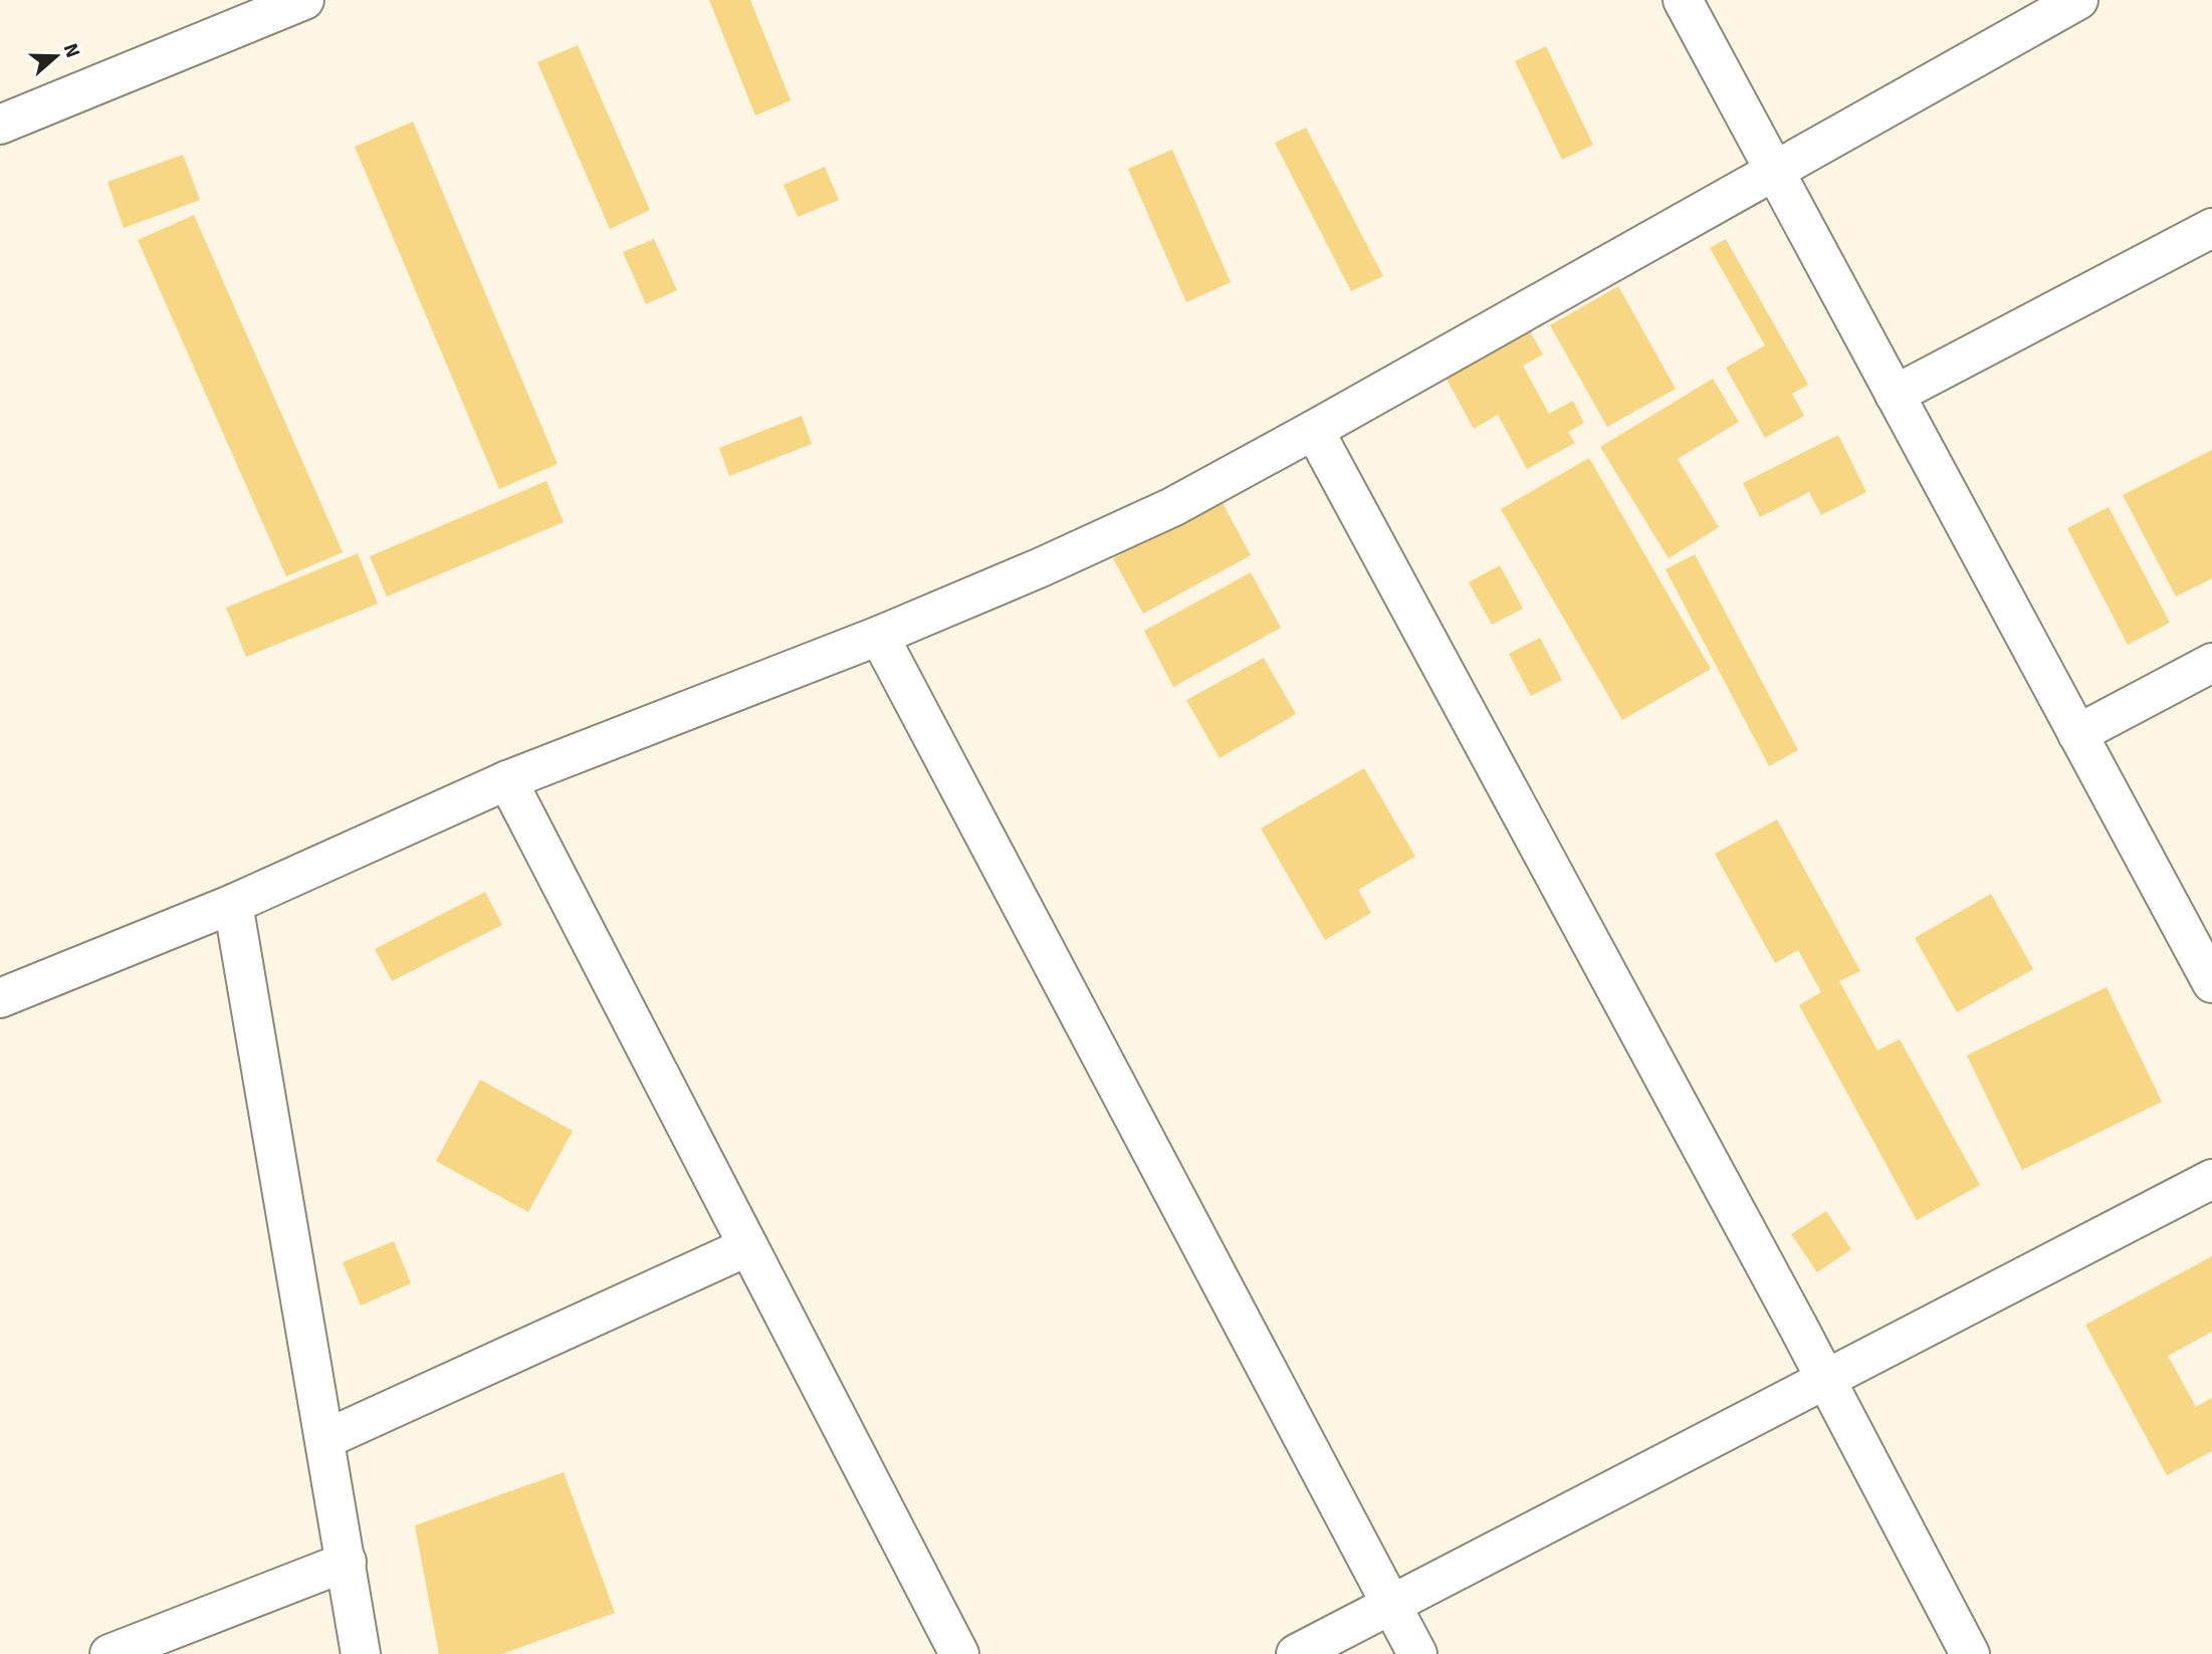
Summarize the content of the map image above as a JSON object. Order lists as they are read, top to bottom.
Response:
{
  "north": "right"
}
